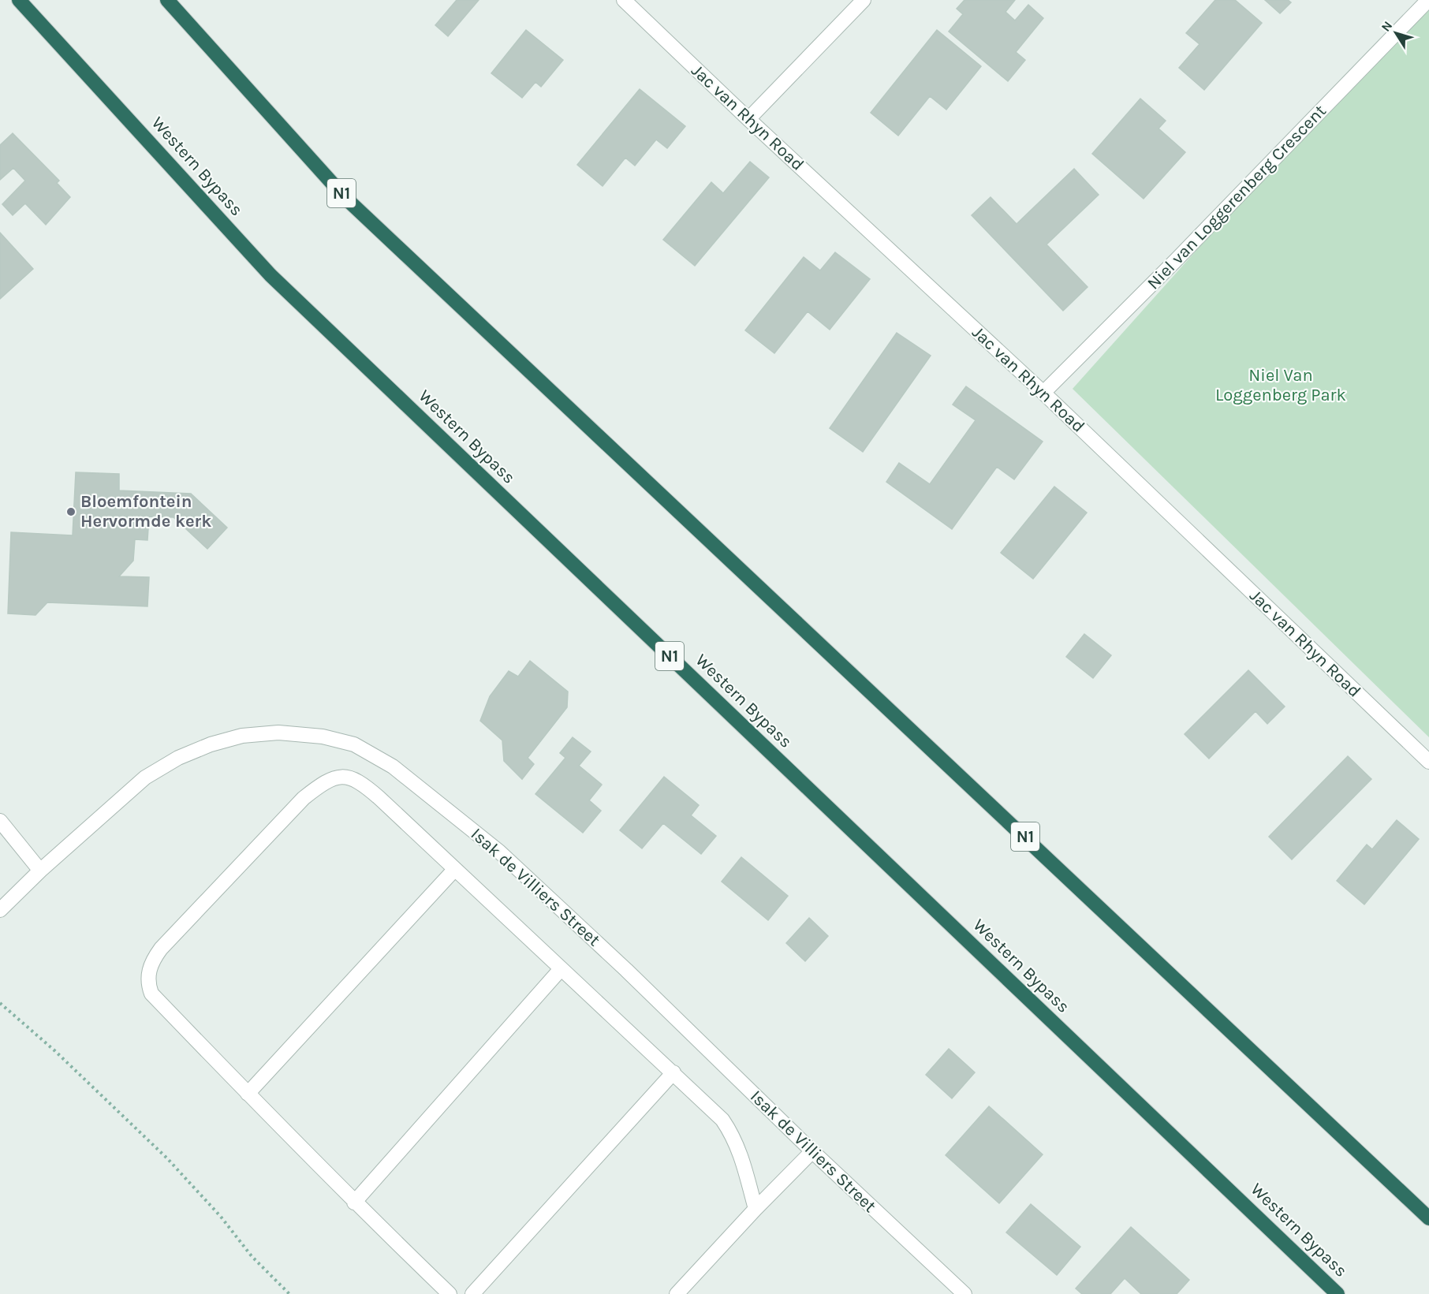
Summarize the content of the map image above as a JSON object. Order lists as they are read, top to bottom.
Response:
{
  "streets": {
    "highway": ["Western Bypass", "N1"],
    "street": ["Jac van Rhyn Road", "Niel van Loggerenberg Crescent", "Isak de Villiers Street"]
  },
  "crossings": [
    ["Jac van Rhyn Road", "Niel van Loggerenberg Crescent"]
  ],
  "parks": ["Niel Van Loggenberg Park"],
  "places": ["Bloemfontein Hervormde kerk"],
  "north": "top left"
}
